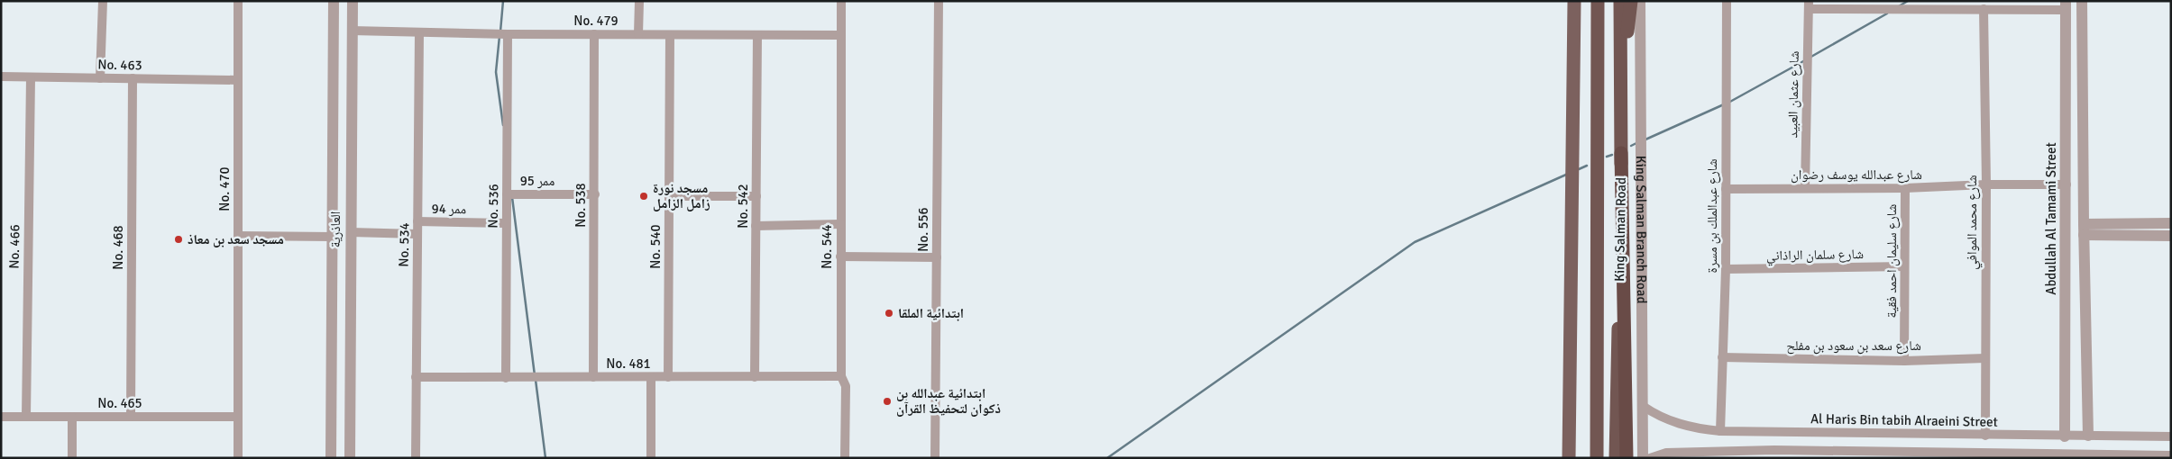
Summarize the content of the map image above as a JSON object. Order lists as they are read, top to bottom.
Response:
{
  "streets": {
    "highway": ["King Salman Road"],
    "street": [
      "No. 479",
      "No. 463",
      "شارع عثمان العبيد",
      "شارع عبدالله يوسف رضوان",
      "ممر 95",
      "No. 470",
      "No. 538",
      "No. 536",
      "No. 542",
      "ممر 94",
      "شارع عبدالملك بن مسرة",
      "Abdullah Al Tamami Street",
      "شارع محمد الموافي",
      "العاذرية",
      "No. 556",
      "King Salman Branch Road",
      "No. 534",
      "No. 466",
      "No. 540",
      "No. 544",
      "No. 468",
      "شارع سلمان الراذاني",
      "شارع سليمان احمد فقية",
      "شارع سعد بن سعود بن مفلح",
      "No. 481",
      "No. 465",
      "Al Haris Bin tabih Alraeini Street"
    ]
  },
  "crossings": [
    ["No. 479", "No. 538"],
    ["No. 479", "No. 536"],
    ["No. 479", "No. 542"],
    ["No. 479", "العاذرية"],
    ["No. 479", "No. 534"],
    ["No. 479", "No. 540"],
    ["No. 479", "No. 544"],
    ["No. 463", "No. 470"],
    ["No. 463", "No. 466"],
    ["No. 463", "No. 468"],
    ["شارع عثمان العبيد", "شارع عبدالله يوسف رضوان"],
    ["شارع عبدالله يوسف رضوان", "شارع عبدالملك بن مسرة"],
    ["شارع عبدالله يوسف رضوان", "Abdullah Al Tamami Street"],
    ["شارع عبدالله يوسف رضوان", "شارع محمد الموافي"],
    ["شارع عبدالله يوسف رضوان", "شارع سليمان احمد فقية"],
    ["ممر 95", "No. 538"],
    ["ممر 95", "No. 536"],
    ["No. 470", "No. 465"],
    ["No. 538", "No. 481"],
    ["No. 536", "ممر 94"],
    ["No. 536", "No. 481"],
    ["No. 542", "No. 481"],
    ["ممر 94", "No. 534"],
    ["شارع عبدالملك بن مسرة", "شارع سلمان الراذاني"],
    ["شارع عبدالملك بن مسرة", "شارع سعد بن سعود بن مفلح"],
    ["شارع عبدالملك بن مسرة", "Al Haris Bin tabih Alraeini Street"],
    ["Abdullah Al Tamami Street", "Al Haris Bin tabih Alraeini Street"],
    ["شارع محمد الموافي", "شارع سعد بن سعود بن مفلح"],
    ["شارع محمد الموافي", "Al Haris Bin tabih Alraeini Street"],
    ["King Salman Branch Road", "Al Haris Bin tabih Alraeini Street"],
    ["No. 534", "No. 481"],
    ["No. 466", "No. 465"],
    ["No. 540", "No. 481"],
    ["No. 544", "No. 481"],
    ["No. 468", "No. 465"],
    ["شارع سلمان الراذاني", "شارع سليمان احمد فقية"],
    ["شارع سليمان احمد فقية", "شارع سعد بن سعود بن مفلح"]
  ],
  "places": [
    "مسجد نورة زامل الزامل",
    "مسجد سعد بن معاذ",
    "ابتدائية الملقا",
    "ابتدائية عبدالله بن ذكوان لتحفيظ القرآن"
  ]
}
